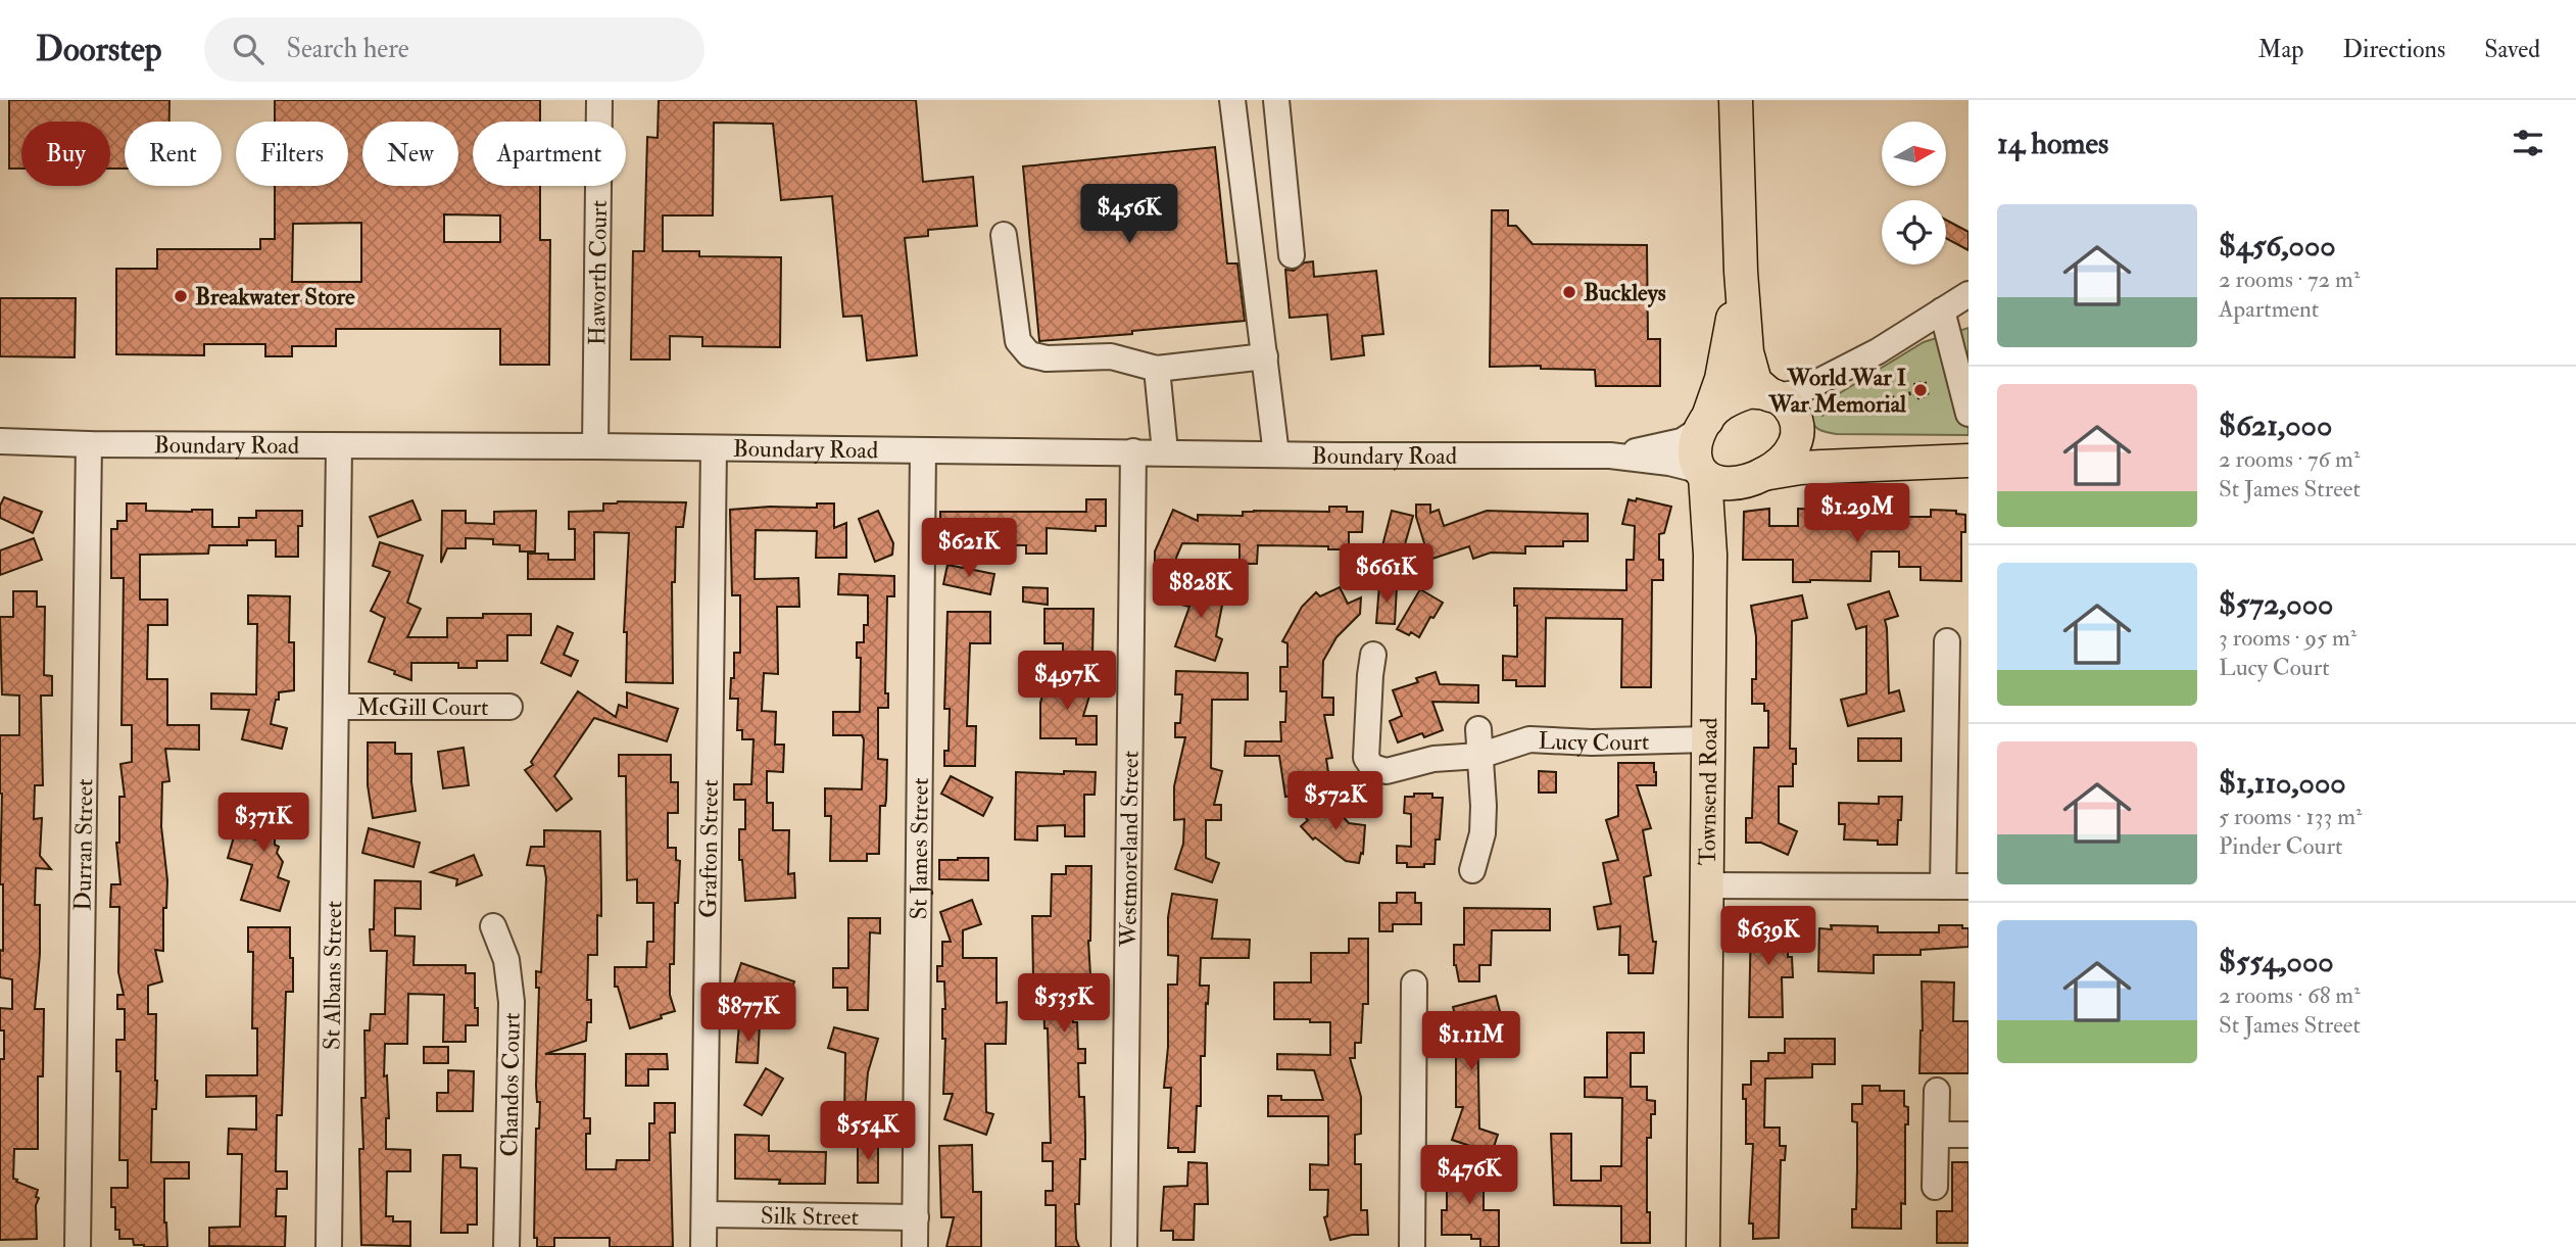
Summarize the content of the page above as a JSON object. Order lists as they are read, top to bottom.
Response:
{
  "streets": {
    "main road": ["Townsend Road"],
    "street": [
      "Haworth Court",
      "Boundary Road",
      "McGill Court",
      "Lucy Court",
      "Durran Street",
      "Grafton Street",
      "St James Street",
      "Westmoreland Street",
      "St Albans Street",
      "Chandos Court",
      "Silk Street"
    ]
  },
  "crossings": [
    ["Haworth Court", "Boundary Road"],
    ["Boundary Road", "Townsend Road"],
    ["Boundary Road", "Durran Street"],
    ["Boundary Road", "Grafton Street"],
    ["Boundary Road", "St James Street"],
    ["Boundary Road", "Westmoreland Street"],
    ["Boundary Road", "St Albans Street"],
    ["McGill Court", "St Albans Street"],
    ["Lucy Court", "Townsend Road"],
    ["Grafton Street", "Silk Street"],
    ["St James Street", "Silk Street"]
  ],
  "places": ["Buckleys", "Breakwater Store", "World War I War Memorial"],
  "north": "right",
  "page": {
    "header": "Doorstep",
    "search": "Search here",
    "nav": ["Map", "Directions", "Saved"],
    "heading": "14 homes",
    "chip": [
      "Buy",
      "Rent",
      "Filters",
      "New",
      "Apartment"
    ],
    "price": [
      "$456K",
      "$1.29M",
      "$621K",
      "$661K",
      "$828K",
      "$497K",
      "$572K",
      "$371K",
      "$639K",
      "$535K",
      "$877K",
      "$1.11M",
      "$554K",
      "$476K"
    ],
    "list": [
      {
        "name": "$456,000",
        "note": "2 rooms · 72 m² · Apartment"
      },
      {
        "name": "$621,000",
        "note": "2 rooms · 76 m² · St James Street"
      },
      {
        "name": "$572,000",
        "note": "3 rooms · 95 m² · Lucy Court"
      },
      {
        "name": "$1,110,000",
        "note": "5 rooms · 133 m² · Pinder Court"
      },
      {
        "name": "$554,000",
        "note": "2 rooms · 68 m² · St James Street"
      }
    ]
  }
}
